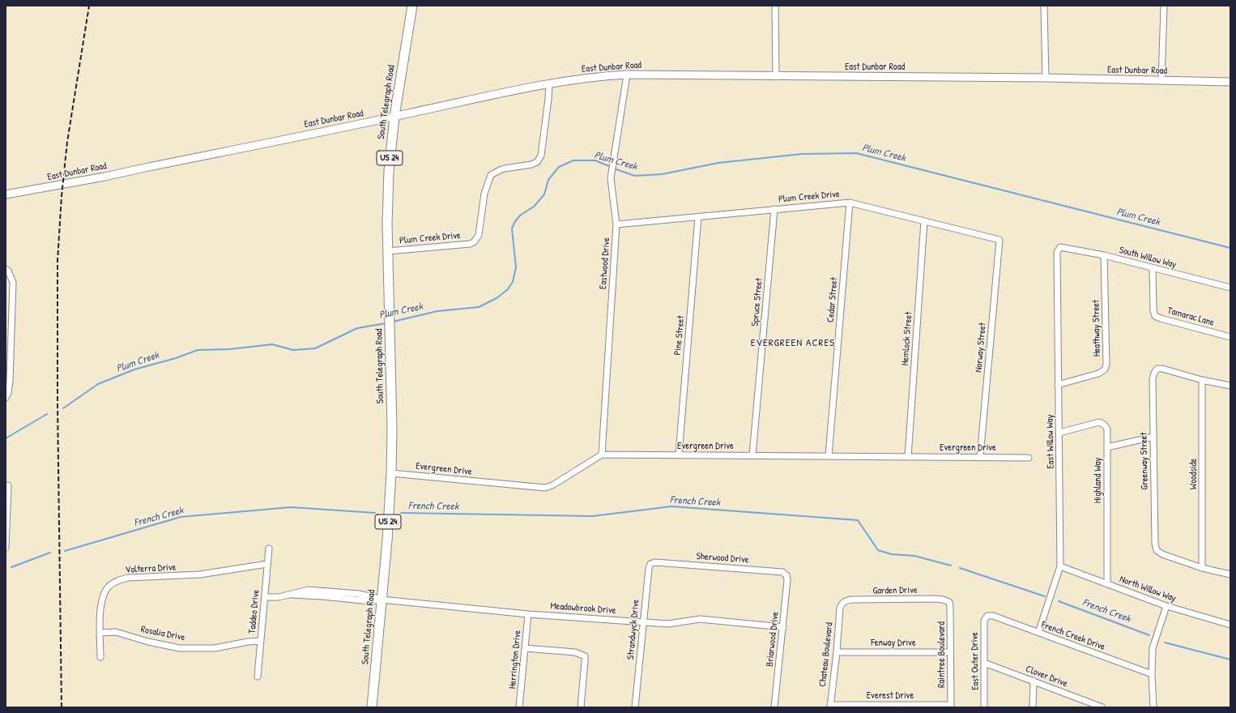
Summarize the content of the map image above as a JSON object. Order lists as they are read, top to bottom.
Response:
{
  "streets": {
    "main road": ["South Telegraph Road", "US 24"],
    "street": [
      "East Dunbar Road",
      "Plum Creek Drive",
      "South Willow Way",
      "Eastwood Drive",
      "Cedar Street",
      "Spruce Street",
      "Tamarac Lane",
      "Heathway Street",
      "Pine Street",
      "Hemlock Street",
      "Norway Street",
      "East Willow Way",
      "Evergreen Drive",
      "Greenway Street",
      "Woodside",
      "Highland Way",
      "Sherwood Drive",
      "Volterra Drive",
      "North Willow Way",
      "Garden Drive",
      "Meadowbrook Drive",
      "Taddeo Drive",
      "Strandwyck Drive",
      "Rosalia Drive",
      "French Creek Drive",
      "Briarwood Drive",
      "Fenway Drive",
      "Chateau Boulevard",
      "Raintree Boulevard",
      "Herrington Drive",
      "East Outer Drive",
      "Clover Drive",
      "Everest Drive"
    ]
  },
  "crossings": [
    ["East Dunbar Road", "South Telegraph Road"],
    ["East Dunbar Road", "Plum Creek Drive"],
    ["East Dunbar Road", "Eastwood Drive"],
    ["South Telegraph Road", "Plum Creek Drive"],
    ["South Telegraph Road", "Evergreen Drive"],
    ["South Telegraph Road", "Meadowbrook Drive"],
    ["Plum Creek Drive", "Eastwood Drive"],
    ["Plum Creek Drive", "Cedar Street"],
    ["Plum Creek Drive", "Spruce Street"],
    ["Plum Creek Drive", "Pine Street"],
    ["Plum Creek Drive", "Hemlock Street"],
    ["Plum Creek Drive", "Norway Street"],
    ["South Willow Way", "Tamarac Lane"],
    ["South Willow Way", "Heathway Street"],
    ["South Willow Way", "East Willow Way"],
    ["Eastwood Drive", "Evergreen Drive"],
    ["Cedar Street", "Evergreen Drive"],
    ["Spruce Street", "Evergreen Drive"],
    ["Heathway Street", "East Willow Way"],
    ["Pine Street", "Evergreen Drive"],
    ["Hemlock Street", "Evergreen Drive"],
    ["Norway Street", "Evergreen Drive"],
    ["East Willow Way", "Highland Way"],
    ["East Willow Way", "North Willow Way"],
    ["East Willow Way", "French Creek Drive"],
    ["Greenway Street", "Woodside"],
    ["Highland Way", "North Willow Way"],
    ["Sherwood Drive", "Strandwyck Drive"],
    ["Sherwood Drive", "Briarwood Drive"],
    ["Volterra Drive", "Taddeo Drive"],
    ["Volterra Drive", "Rosalia Drive"],
    ["Garden Drive", "Chateau Boulevard"],
    ["Garden Drive", "Raintree Boulevard"],
    ["Meadowbrook Drive", "Taddeo Drive"],
    ["Meadowbrook Drive", "Strandwyck Drive"],
    ["Meadowbrook Drive", "Briarwood Drive"],
    ["Meadowbrook Drive", "Herrington Drive"],
    ["Taddeo Drive", "Rosalia Drive"],
    ["French Creek Drive", "East Outer Drive"],
    ["Fenway Drive", "Chateau Boulevard"],
    ["Fenway Drive", "Raintree Boulevard"],
    ["Chateau Boulevard", "Everest Drive"],
    ["Raintree Boulevard", "Everest Drive"],
    ["East Outer Drive", "Clover Drive"]
  ],
  "districts": ["EVERGREEN ACRES"],
  "water": ["Plum Creek", "French Creek"]
}
